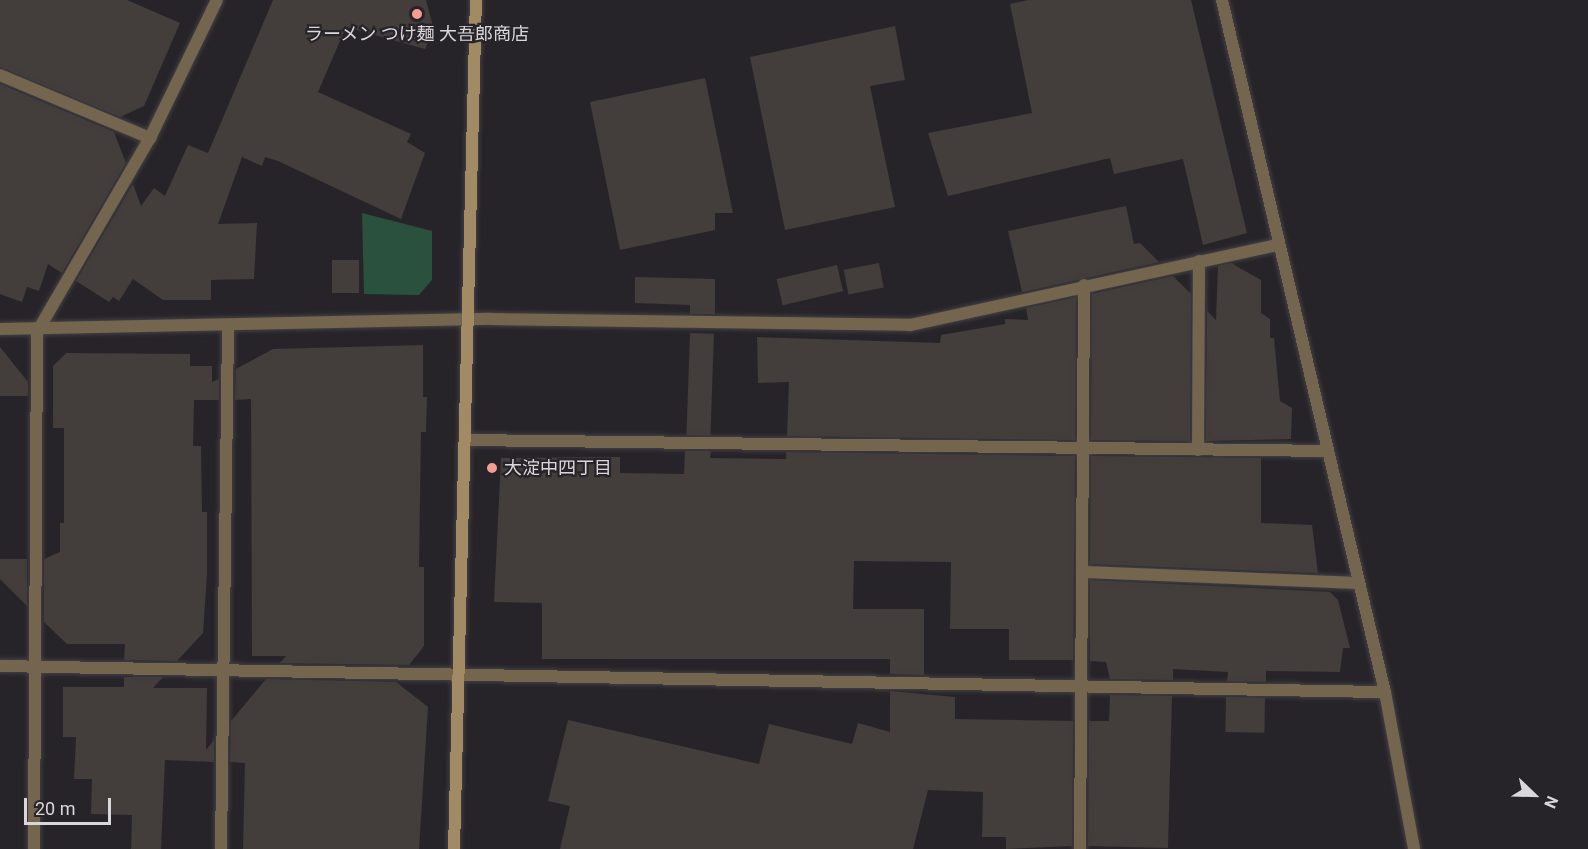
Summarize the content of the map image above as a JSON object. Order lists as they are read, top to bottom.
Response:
{
  "places": ["ラーメン つけ麺 大吾郎商店", "大淀中四丁目"],
  "scale_bar": "20 m",
  "north": "bottom right"
}
